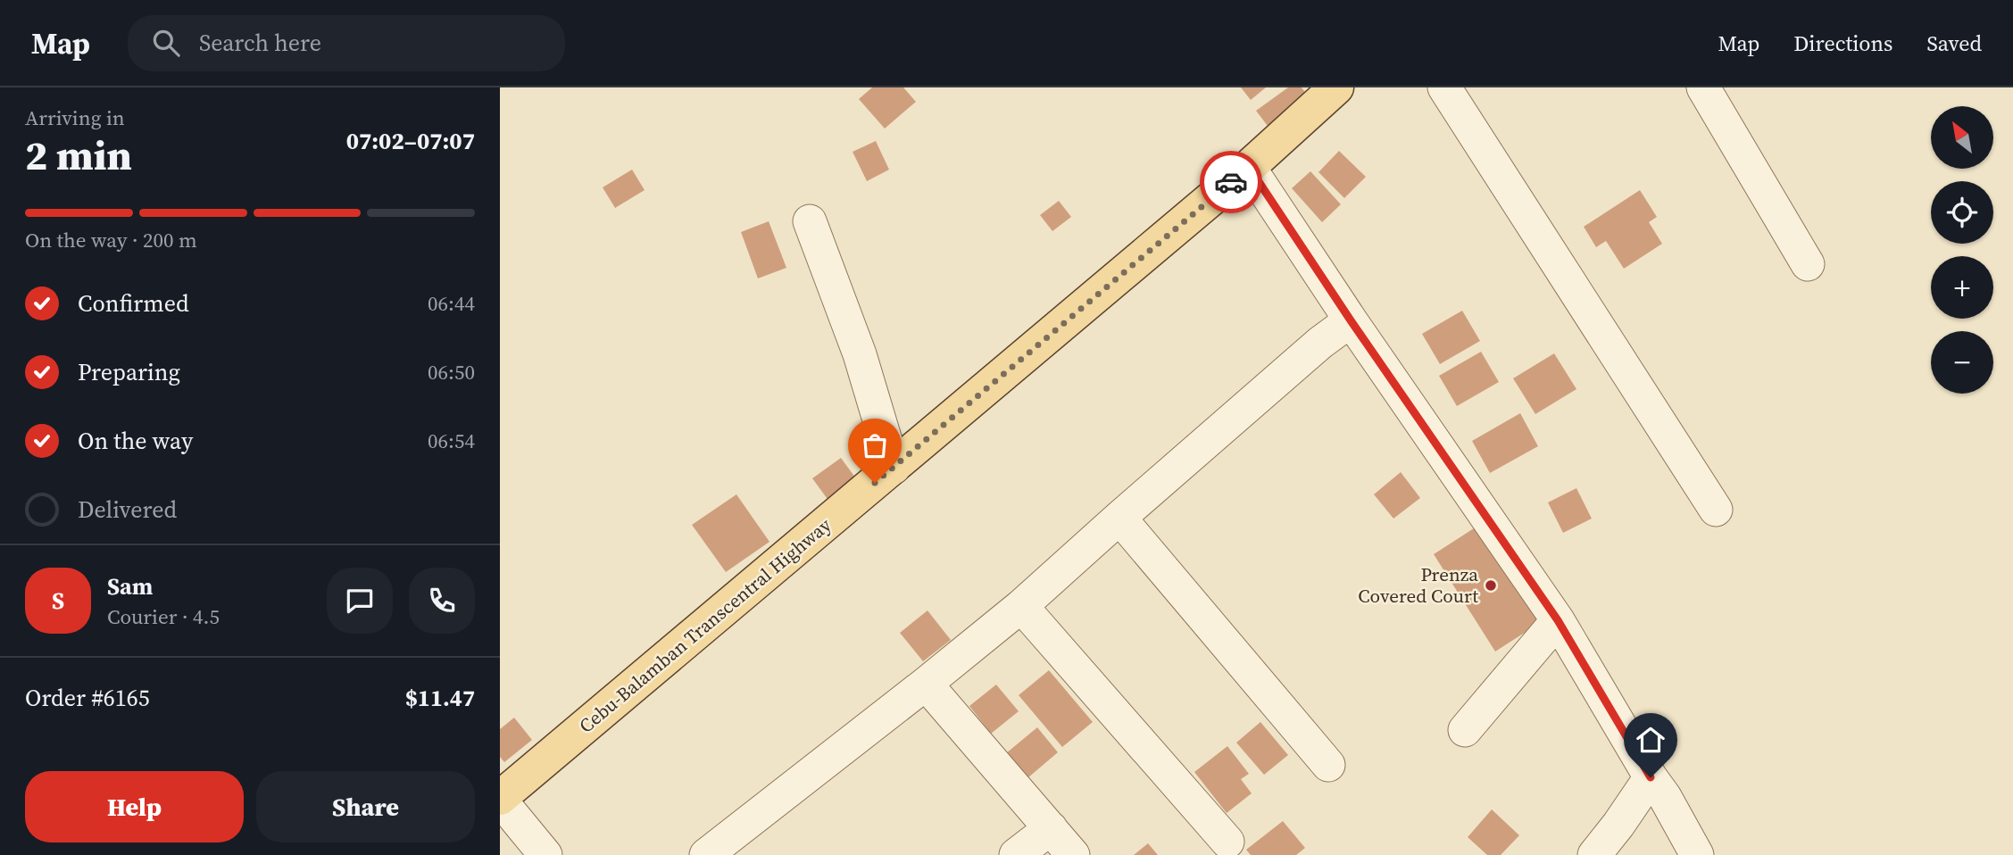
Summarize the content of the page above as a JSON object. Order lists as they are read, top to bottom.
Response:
{
  "streets": {
    "main road": ["Cebu-Balamban Transcentral Highway"]
  },
  "places": ["Prenza Covered Court"],
  "north": "top left",
  "page": {
    "header": "Map",
    "search": "Search here",
    "nav": ["Map", "Directions", "Saved"],
    "heading": ["2 min", "Arriving in", "07:02–07:07"],
    "panel": [
      "Sam",
      "Courier · 4.5",
      "Order #6165",
      "$11.47"
    ],
    "map_buttons": ["+", "−"],
    "bar": "On the way · 200 m",
    "list": [
      ["Confirmed", "06:44"],
      ["Preparing", "06:50"],
      ["On the way", "06:54"],
      "Delivered"
    ],
    "round": "S",
    "buttons": ["Help", "Share"]
  }
}
